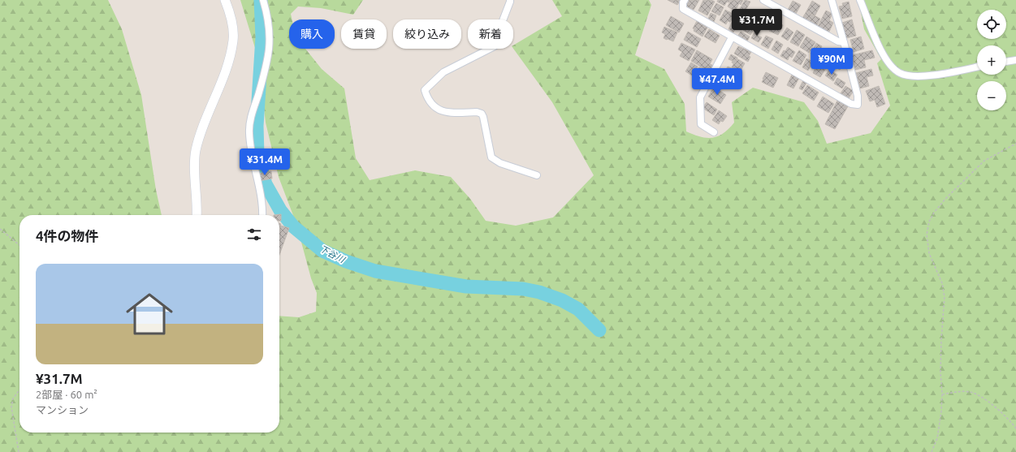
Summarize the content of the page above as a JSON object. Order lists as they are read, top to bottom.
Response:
{
  "water": ["下谷川"],
  "page": {
    "price": [
      "¥31.7M",
      "¥90M",
      "¥47.4M",
      "¥31.4M"
    ],
    "map_buttons": ["+", "−"],
    "chip": [
      "購入",
      "賃貸",
      "絞り込み",
      "新着"
    ],
    "heading": "4件の物件",
    "list": [
      {
        "name": "¥31.7M",
        "note": "2部屋 · 60 m² · マンション"
      }
    ]
  }
}
